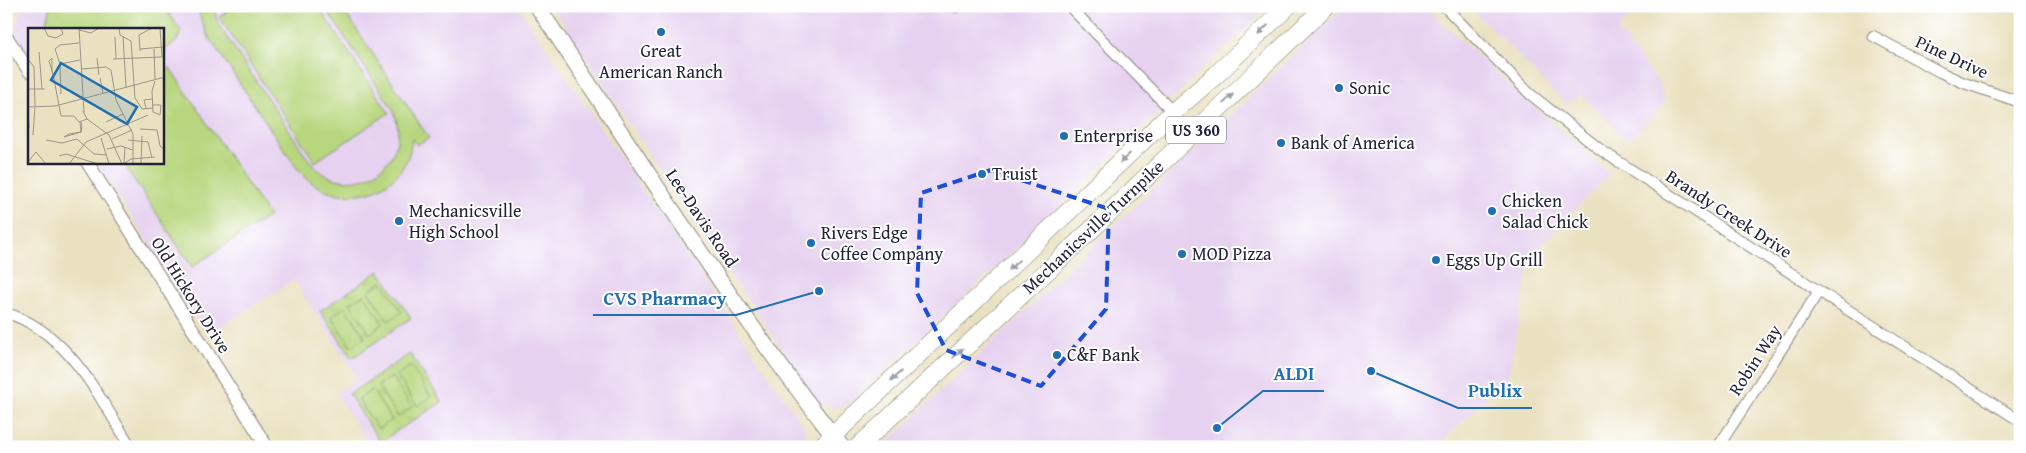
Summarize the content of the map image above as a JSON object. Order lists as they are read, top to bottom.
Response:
{
  "streets": {
    "highway": ["US 360", "Mechanicsville Turnpike"],
    "main road": ["Lee-Davis Road"],
    "street": [
      "Pine Drive",
      "Brandy Creek Drive",
      "Old Hickory Drive",
      "Robin Way"
    ]
  },
  "crossings": [
    ["Brandy Creek Drive", "Robin Way"],
    ["Lee-Davis Road", "Mechanicsville Turnpike"]
  ],
  "places": [
    "Great American Ranch",
    "Sonic",
    "Enterprise",
    "Bank of America",
    "Truist",
    "Chicken Salad Chick",
    "Mechanicsville High School",
    "Rivers Edge Coffee Company",
    "MOD Pizza",
    "Eggs Up Grill",
    "CVS Pharmacy",
    "C&F Bank",
    "Publix",
    "ALDI"
  ]
}
